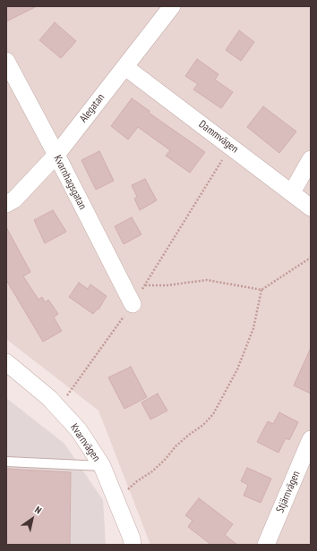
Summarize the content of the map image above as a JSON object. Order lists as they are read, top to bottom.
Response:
{
  "streets": {
    "street": [
      "Alegatan",
      "Dammvägen",
      "Kvarnhagsgatan",
      "Kvarnvägen",
      "Stjärnvägen"
    ]
  },
  "crossings": [
    ["Alegatan", "Dammvägen"],
    ["Alegatan", "Kvarnhagsgatan"]
  ],
  "north": "top right"
}
